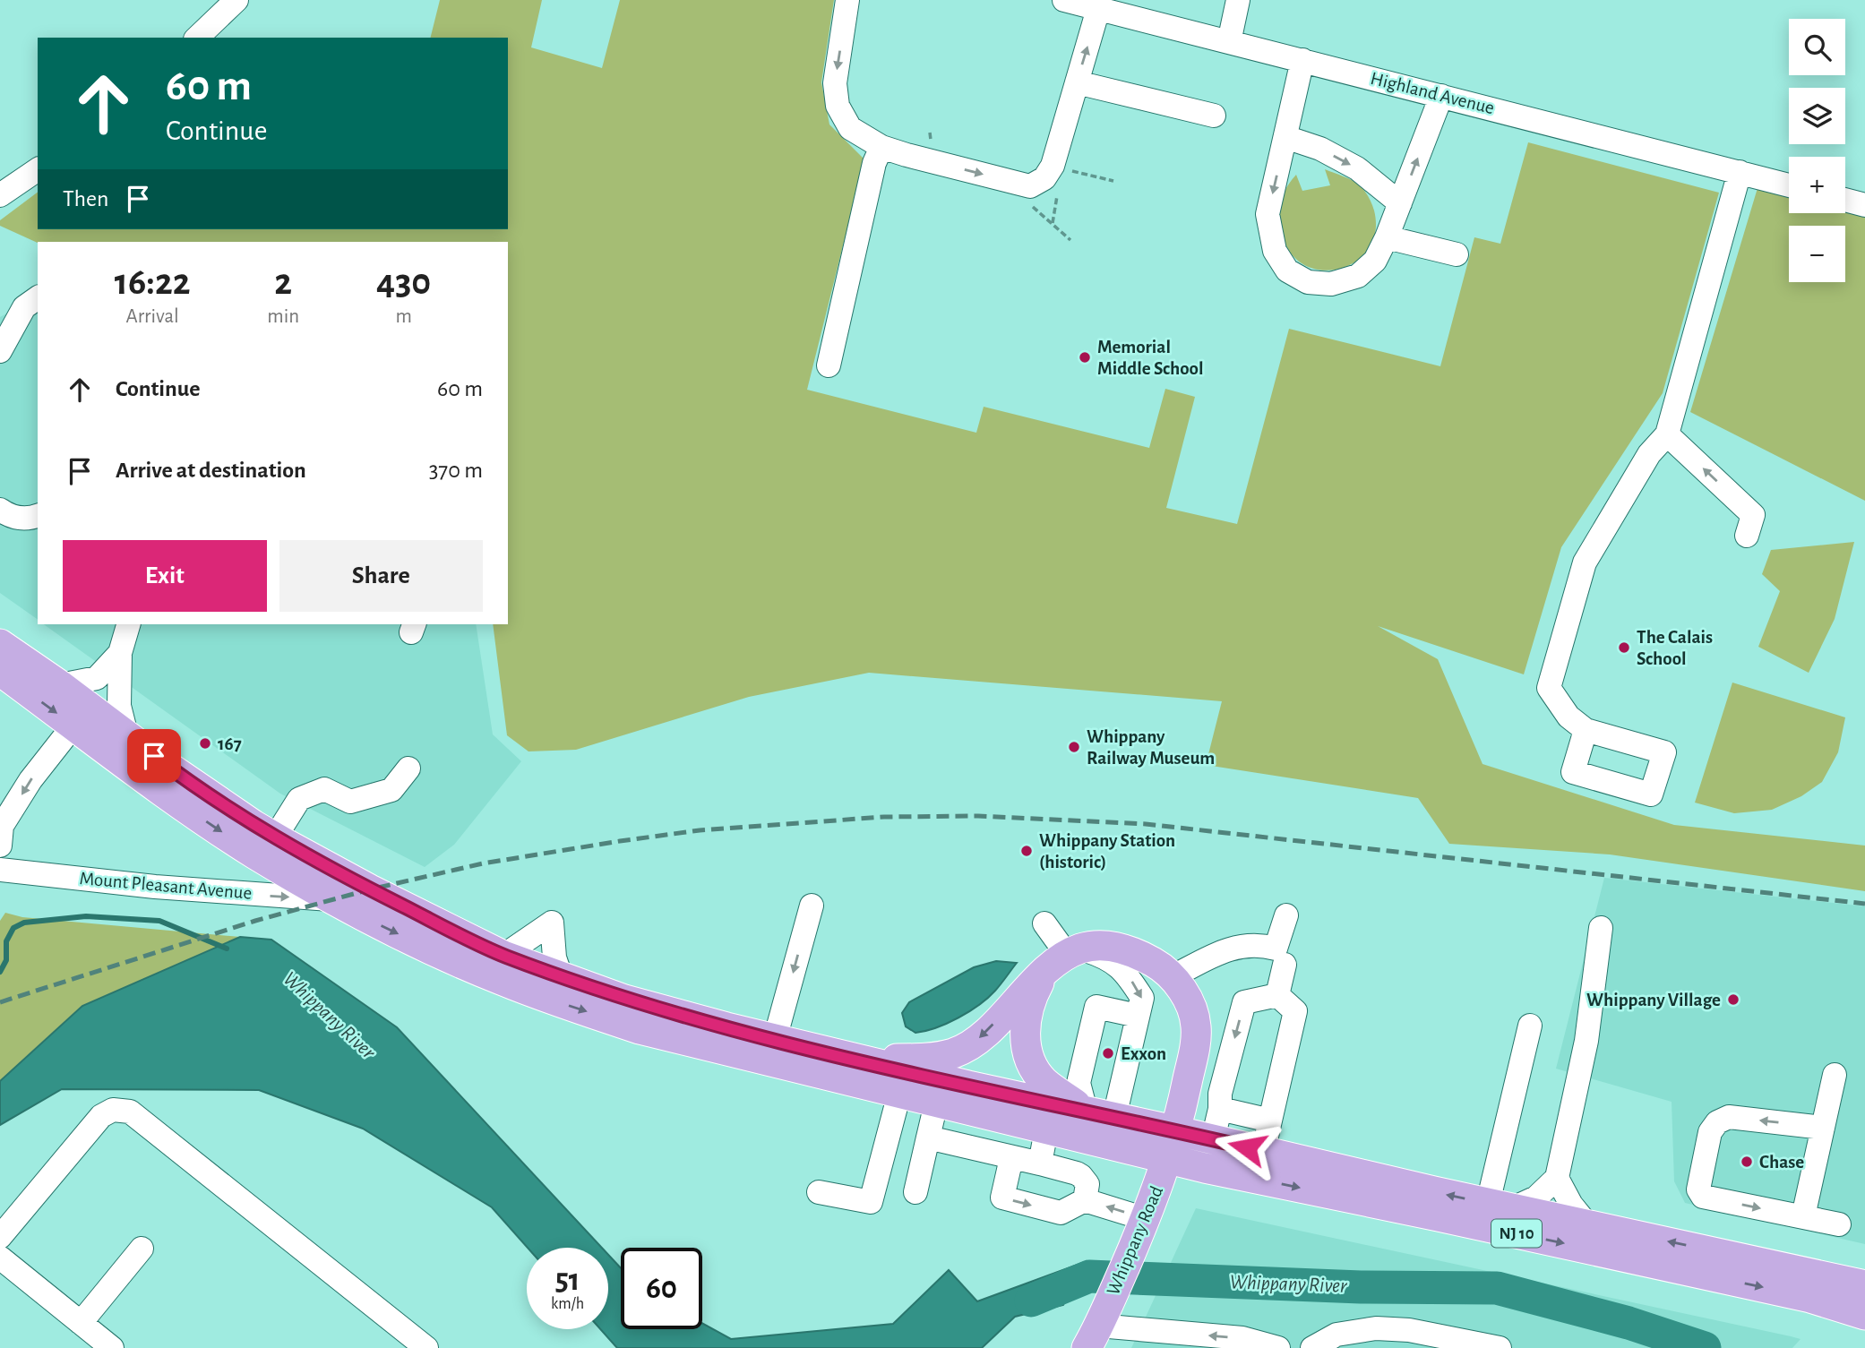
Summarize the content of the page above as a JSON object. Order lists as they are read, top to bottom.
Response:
{
  "streets": {
    "main road": ["NJ 10", "Whippany Road"],
    "street": ["Highland Avenue", "Mount Pleasant Avenue"]
  },
  "crossings": [
    ["Mount Pleasant Avenue", "NJ 10"],
    ["NJ 10", "Whippany Road"]
  ],
  "one_way": ["Mount Pleasant Avenue"],
  "water": ["Whippany River"],
  "places": [
    "Memorial Middle School",
    "The Calais School",
    "167",
    "Whippany Railway Museum",
    "Whippany Station (historic)",
    "Whippany Village",
    "Exxon",
    "Chase"
  ],
  "page": {
    "map_buttons": ["+", "−"],
    "turn": ["60 m", "Continue"],
    "then": "Then",
    "eta": [
      "16:22",
      "Arrival",
      "2",
      "min",
      "430",
      "m"
    ],
    "list": [
      {
        "name": "Continue",
        "value": "60 m"
      },
      {
        "name": "Arrive at destination",
        "value": "370 m"
      }
    ],
    "buttons": ["Exit", "Share"],
    "speed": "51 km/h",
    "limit": "60"
  }
}
